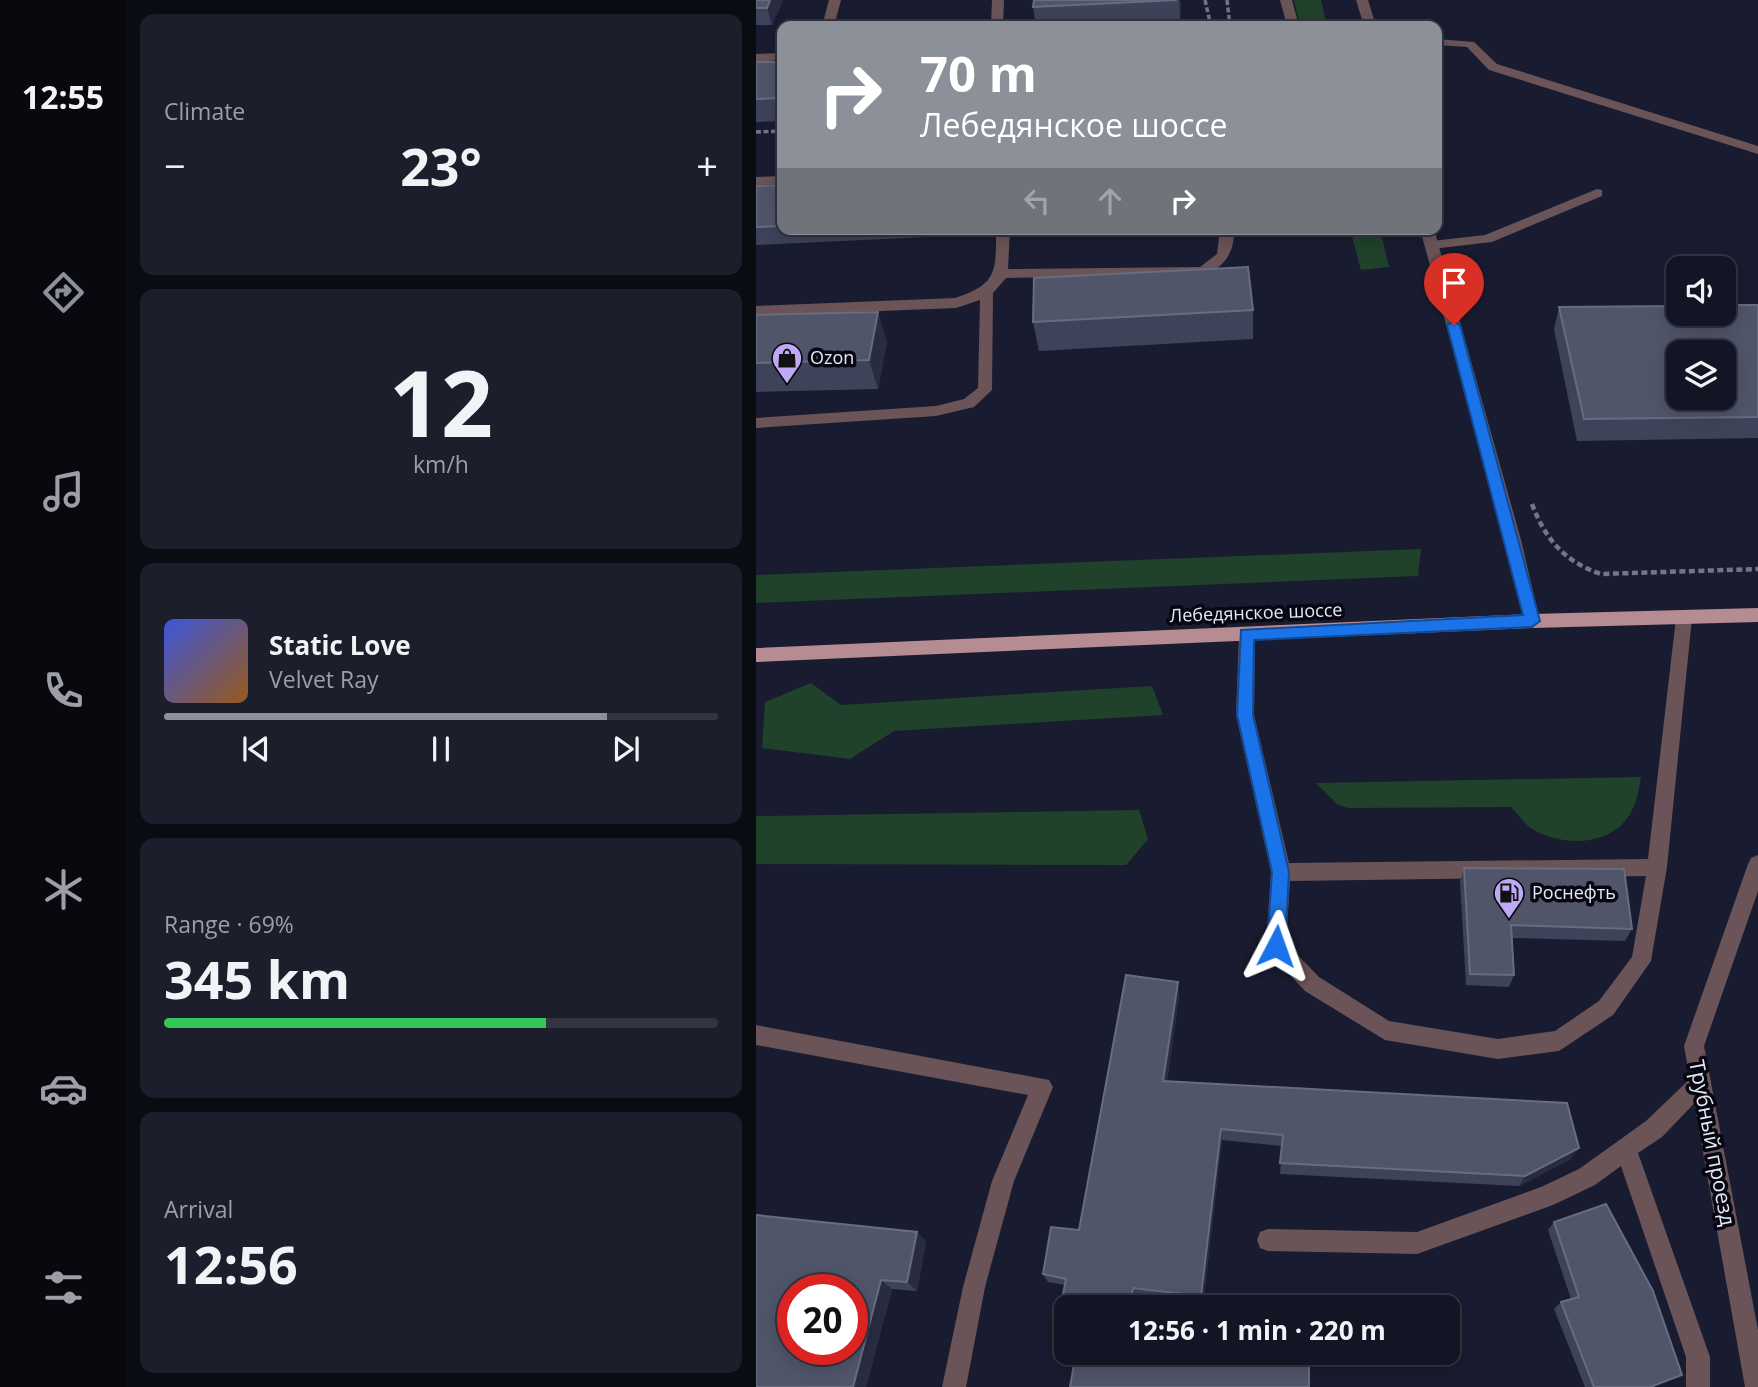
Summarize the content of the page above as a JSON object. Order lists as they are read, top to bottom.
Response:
{
  "streets": {
    "main road": ["Лебедянское шоссе"],
    "street": ["Трубный проезд"]
  },
  "places": {
    "shop": ["Ozon"],
    "fuel station": ["Роснефть"]
  },
  "page": {
    "tabs": "12:55",
    "tile": [
      "Climate",
      ["12", "km/h"],
      ["Range · 69%", "345 km"],
      ["Arrival", "12:56"]
    ],
    "turn": ["70 m", "Лебедянское шоссе"],
    "heat": ["−", "23°", "+"],
    "song": ["Static Love", "Velvet Ray"],
    "limit": "20",
    "trip": "12:56 · 1 min · 220 m"
  }
}
